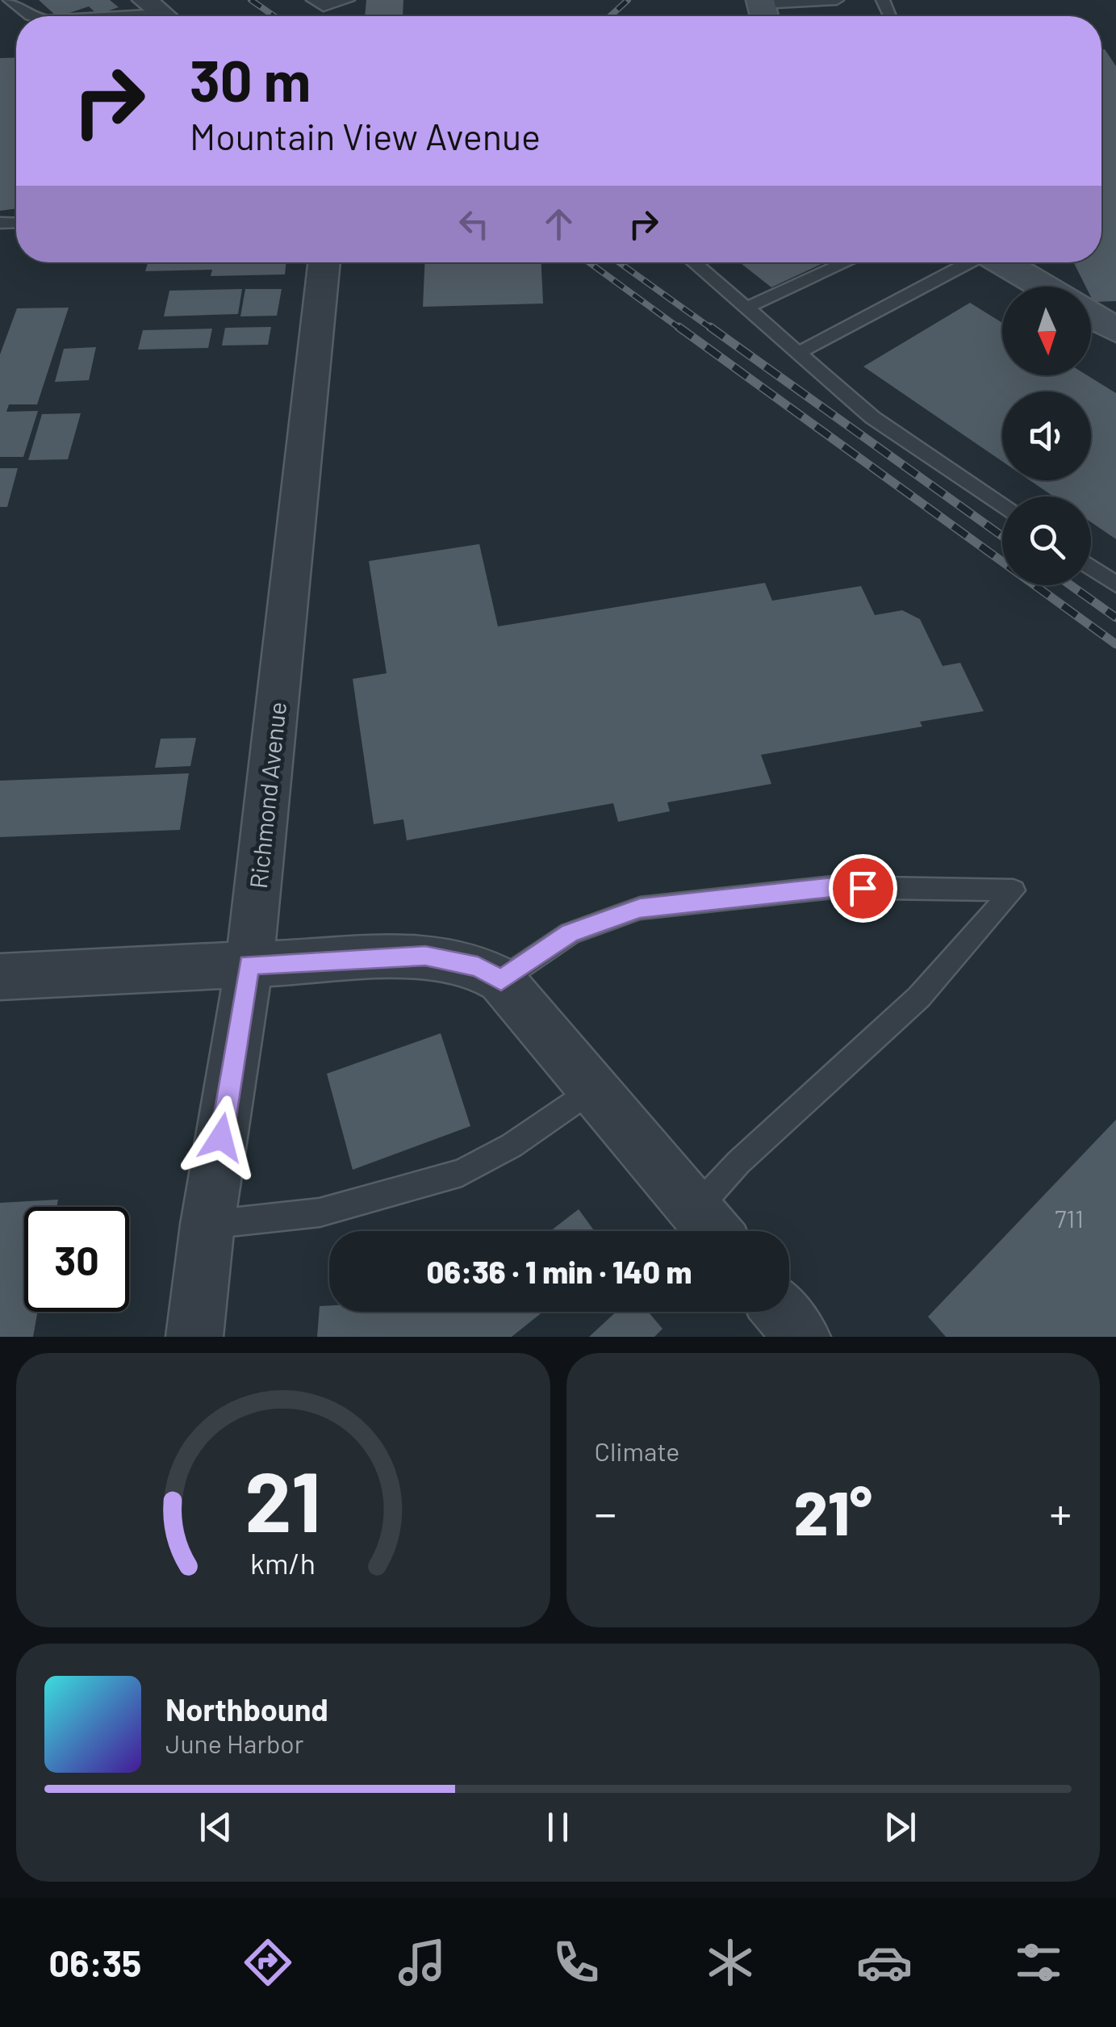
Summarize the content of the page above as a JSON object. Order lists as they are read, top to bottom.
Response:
{
  "streets": {
    "street": ["Richmond Avenue"]
  },
  "house_numbers": ["711"],
  "north": "bottom",
  "page": {
    "turn": ["30 m", "Mountain View Avenue"],
    "limit": "30",
    "trip": "06:36 · 1 min · 140 m",
    "tile": "Climate",
    "heat": ["−", "21°", "+"],
    "song": ["Northbound", "June Harbor"],
    "tabs": "06:35",
    "gauge": ["21", "km/h"]
  }
}
